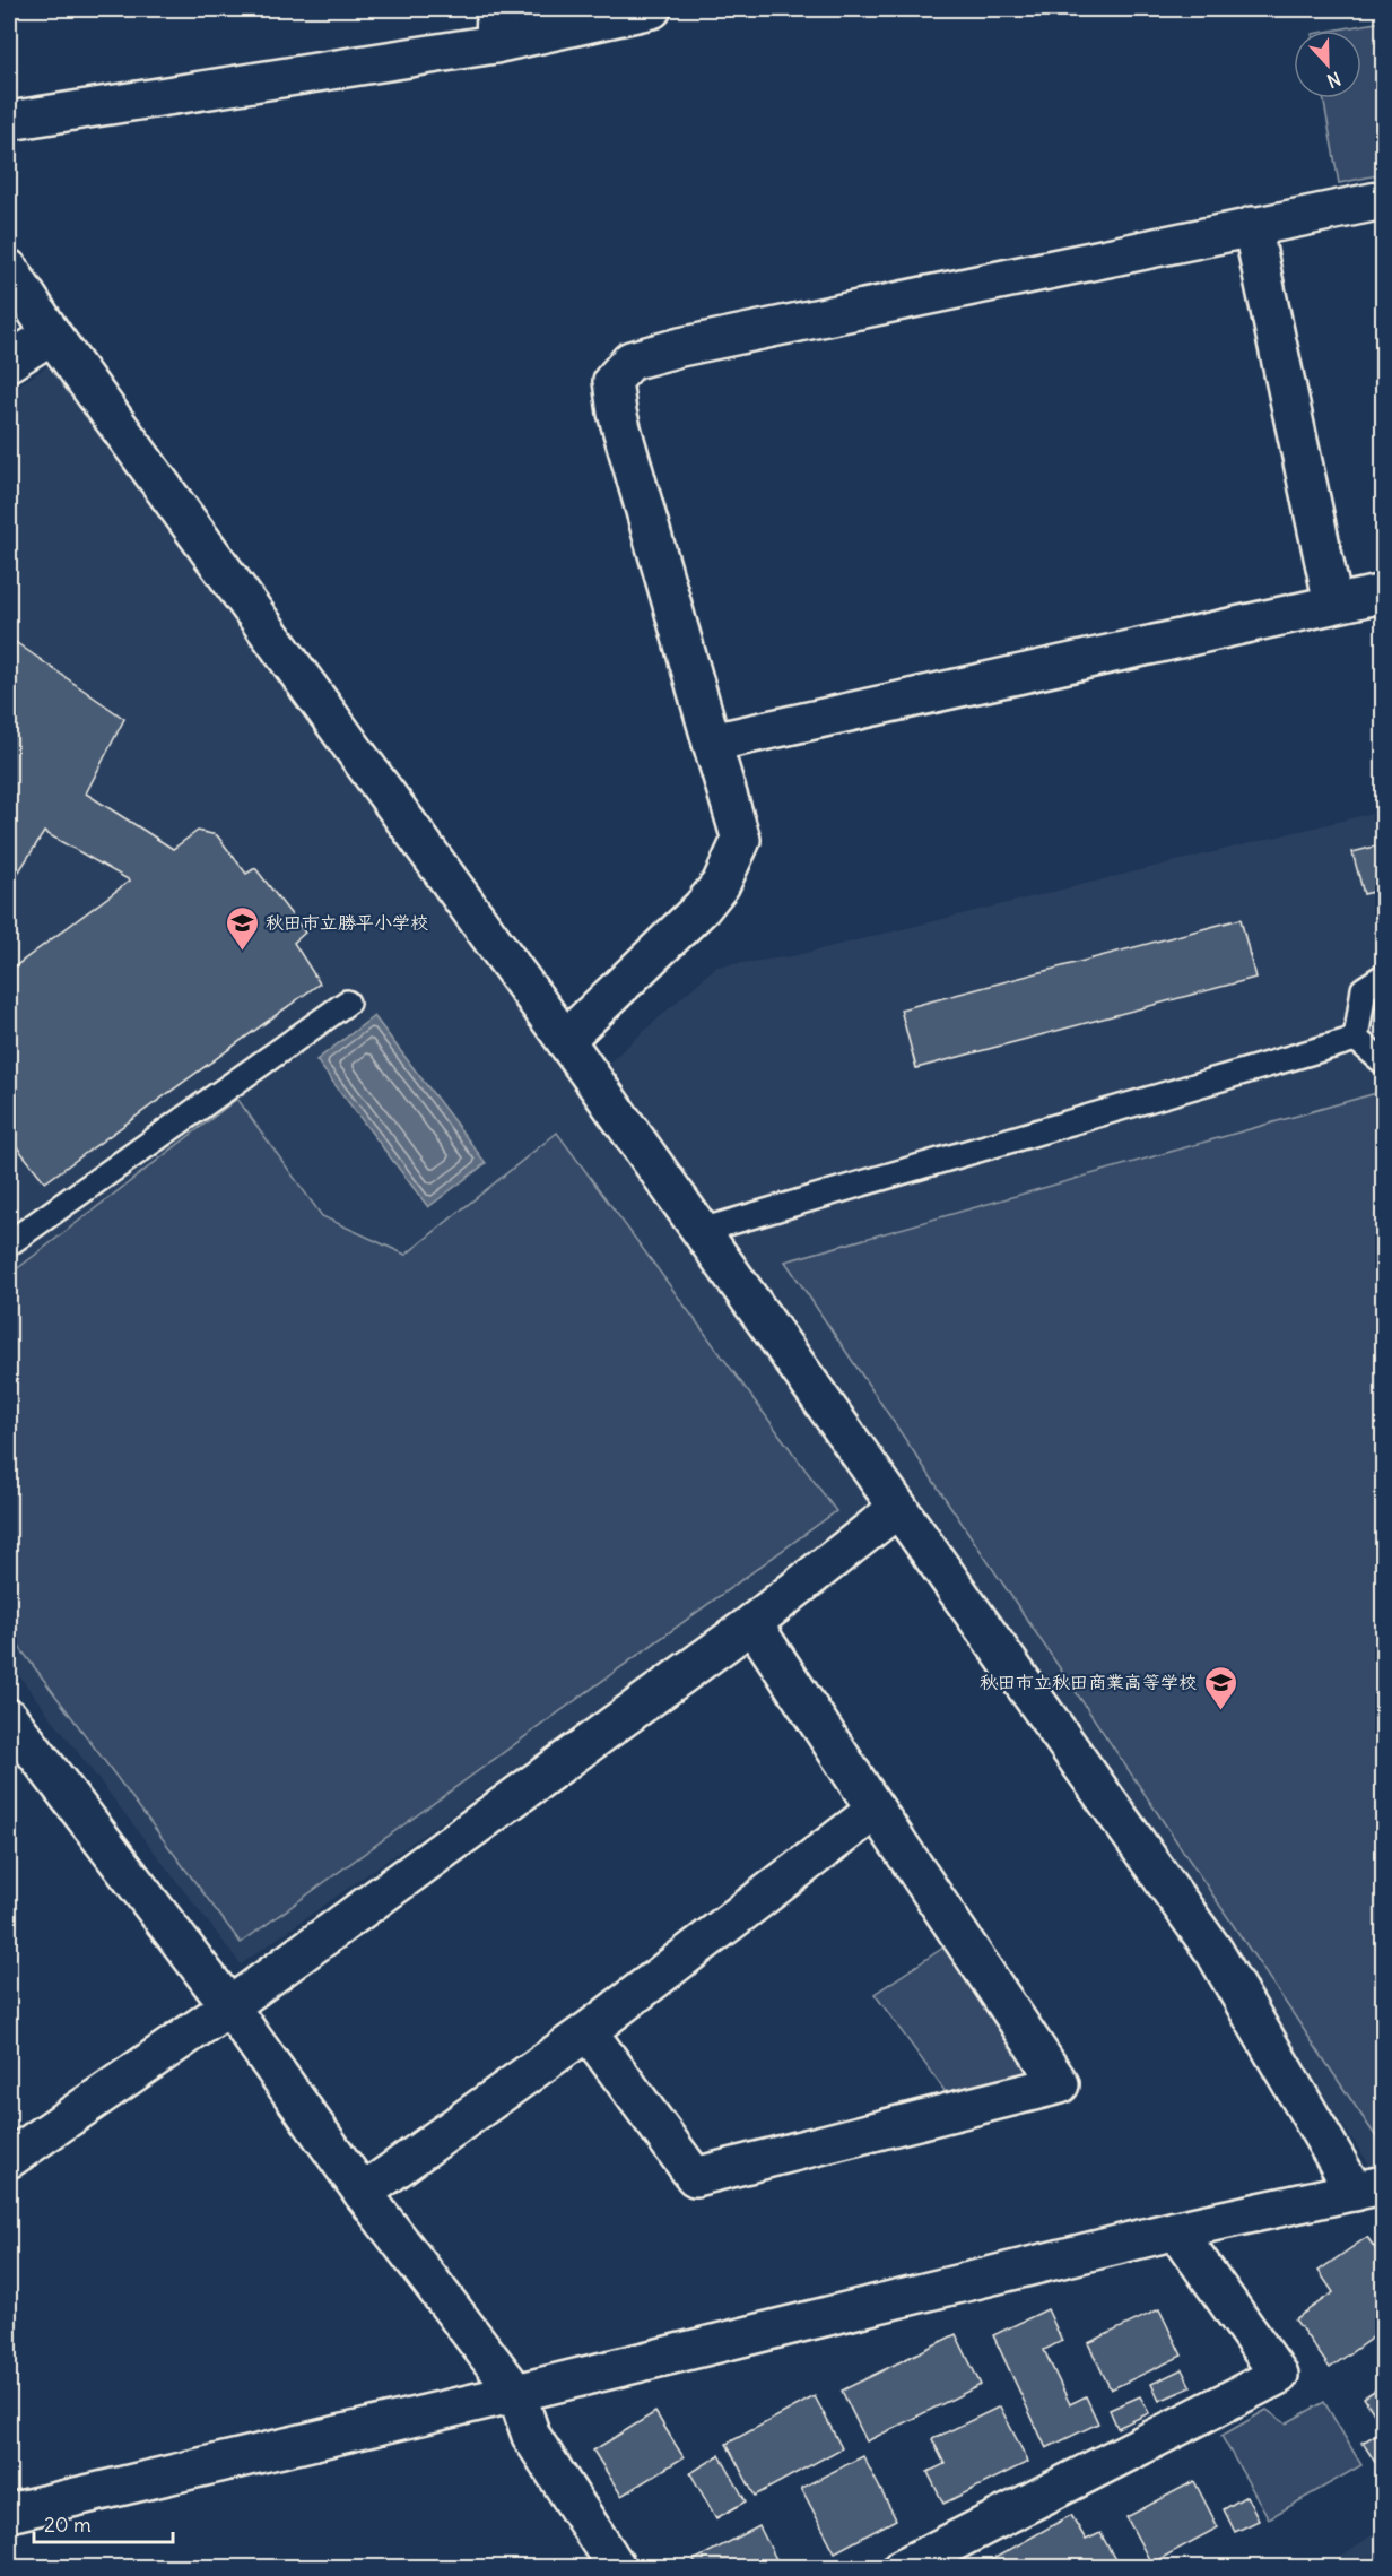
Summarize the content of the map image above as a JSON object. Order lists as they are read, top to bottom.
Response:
{
  "places": {
    "school or university": ["秋田市立勝平小学校", "秋田市立秋田商業高等学校"]
  },
  "scale_bar": "20 m",
  "north": "bottom"
}
